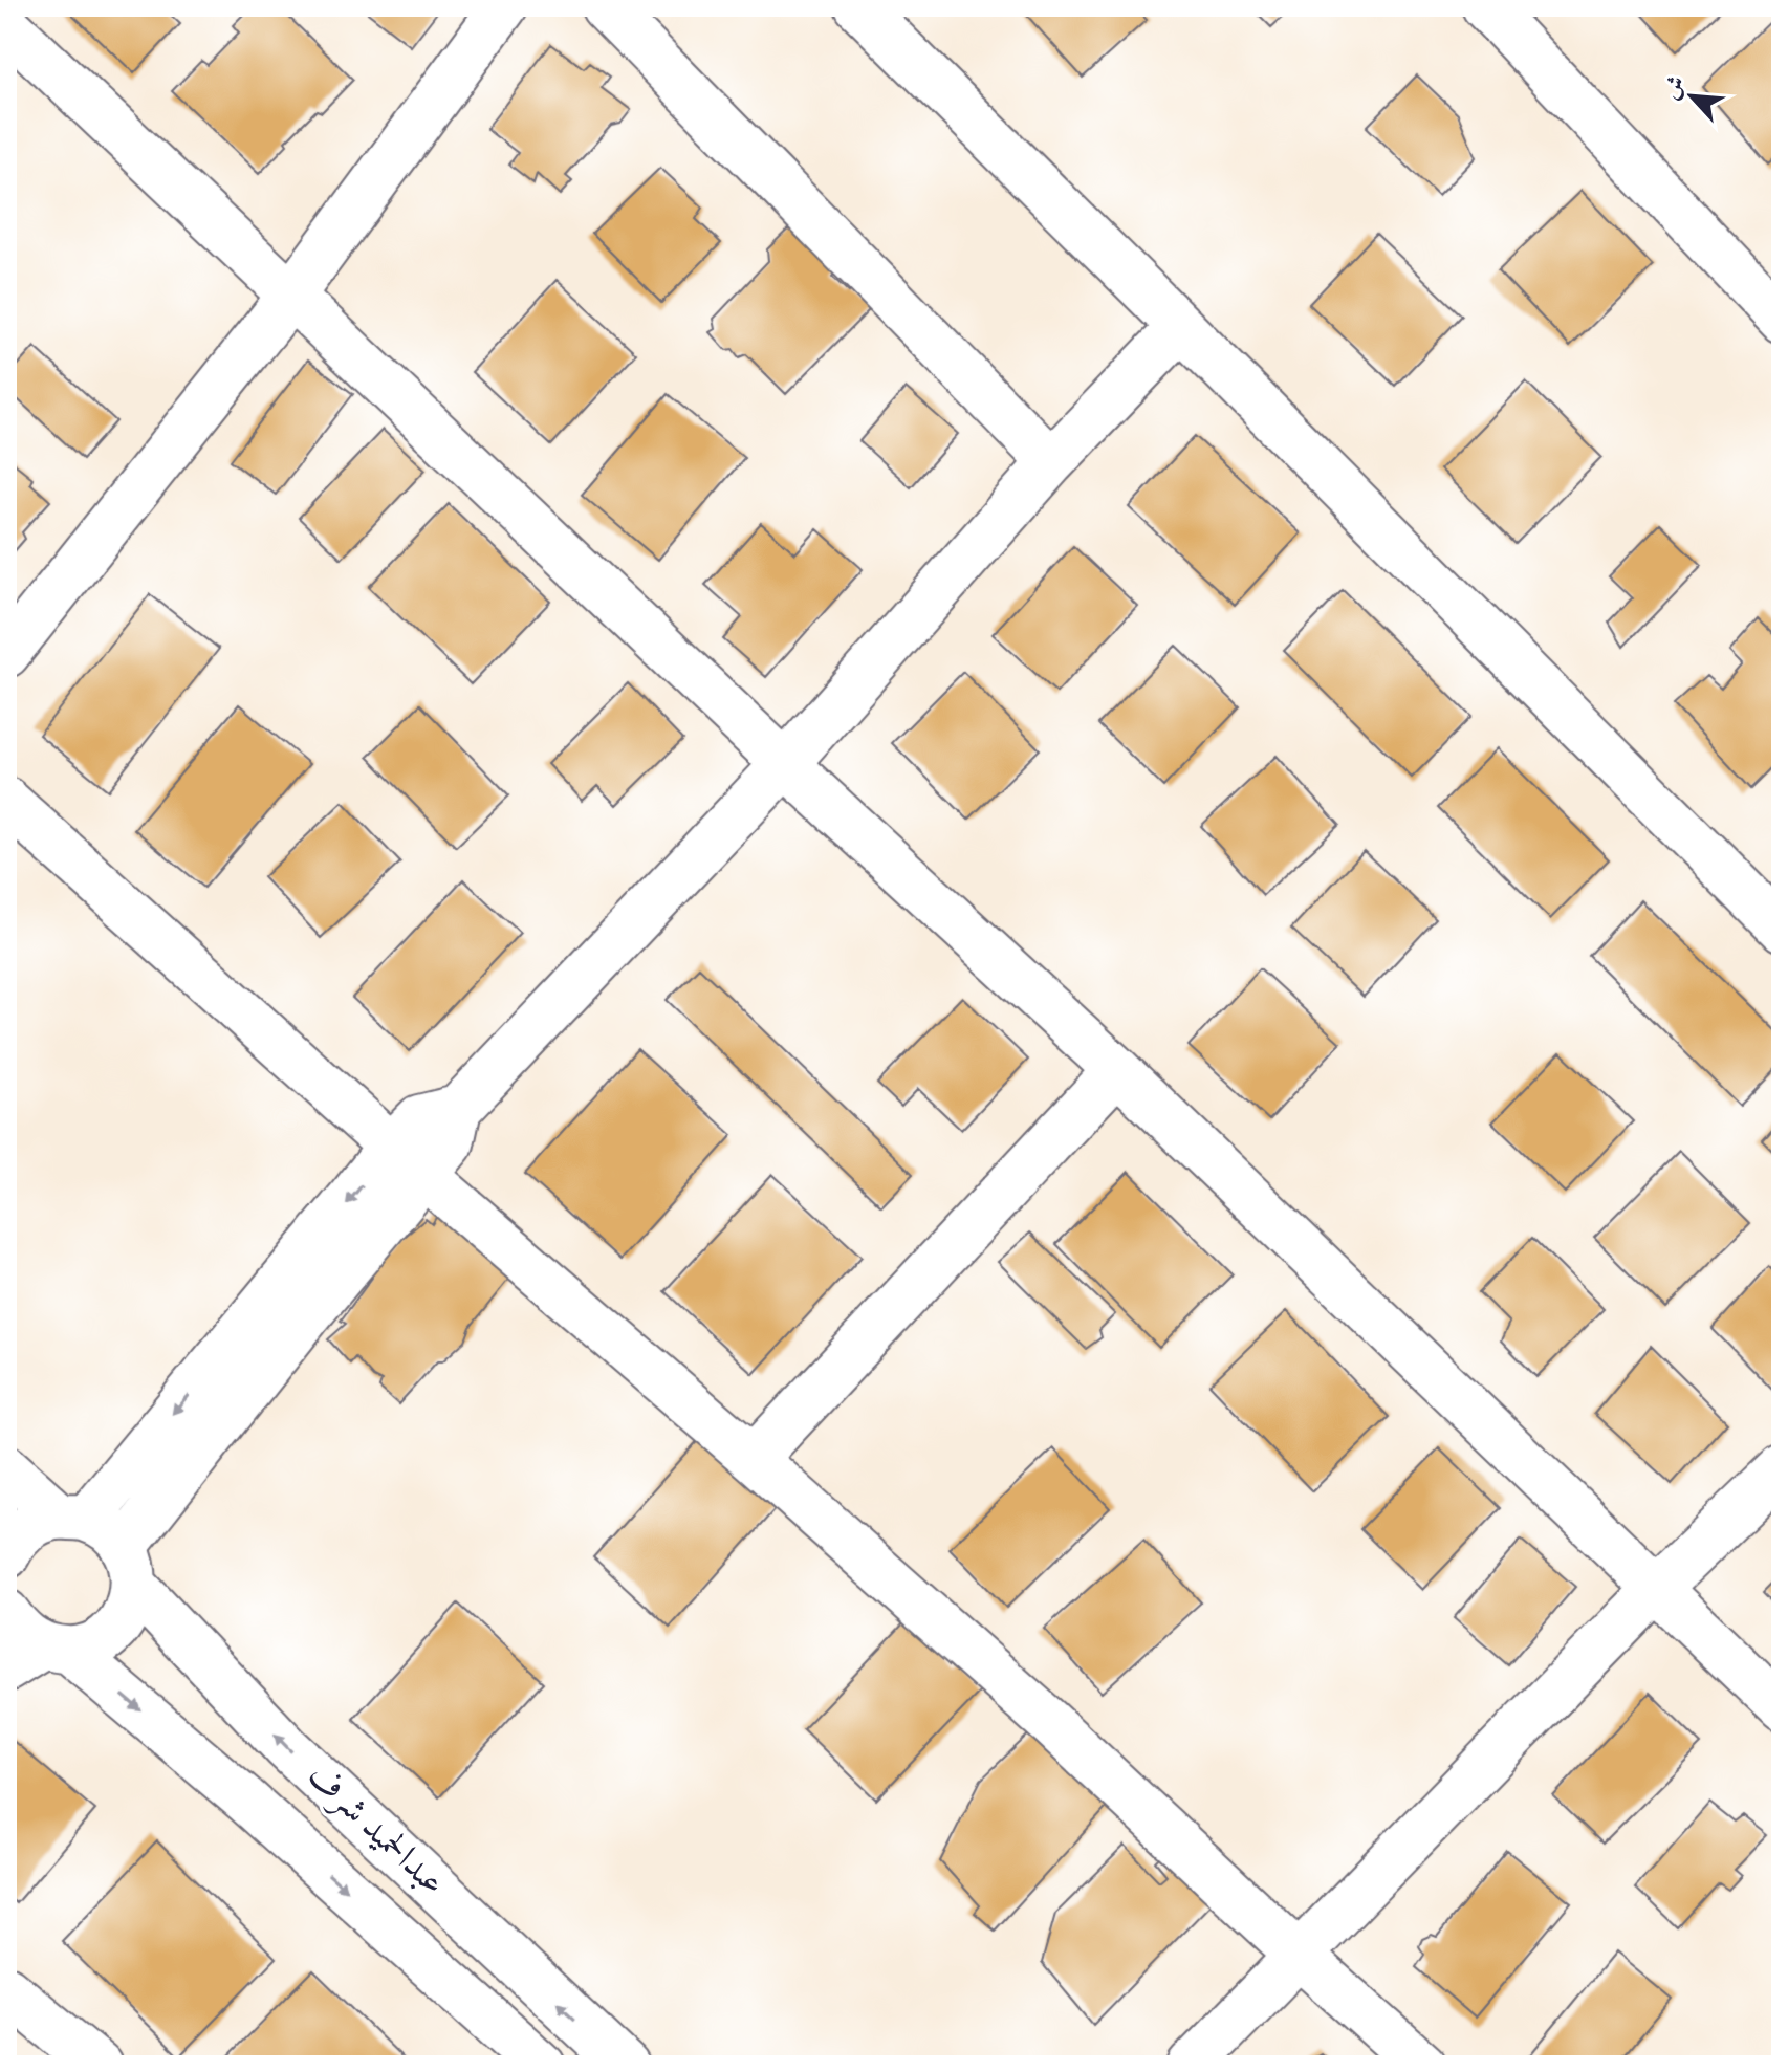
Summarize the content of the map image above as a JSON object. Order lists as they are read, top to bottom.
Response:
{
  "streets": {
    "street": ["عبدالحميد شرف"]
  },
  "north": "top left"
}
